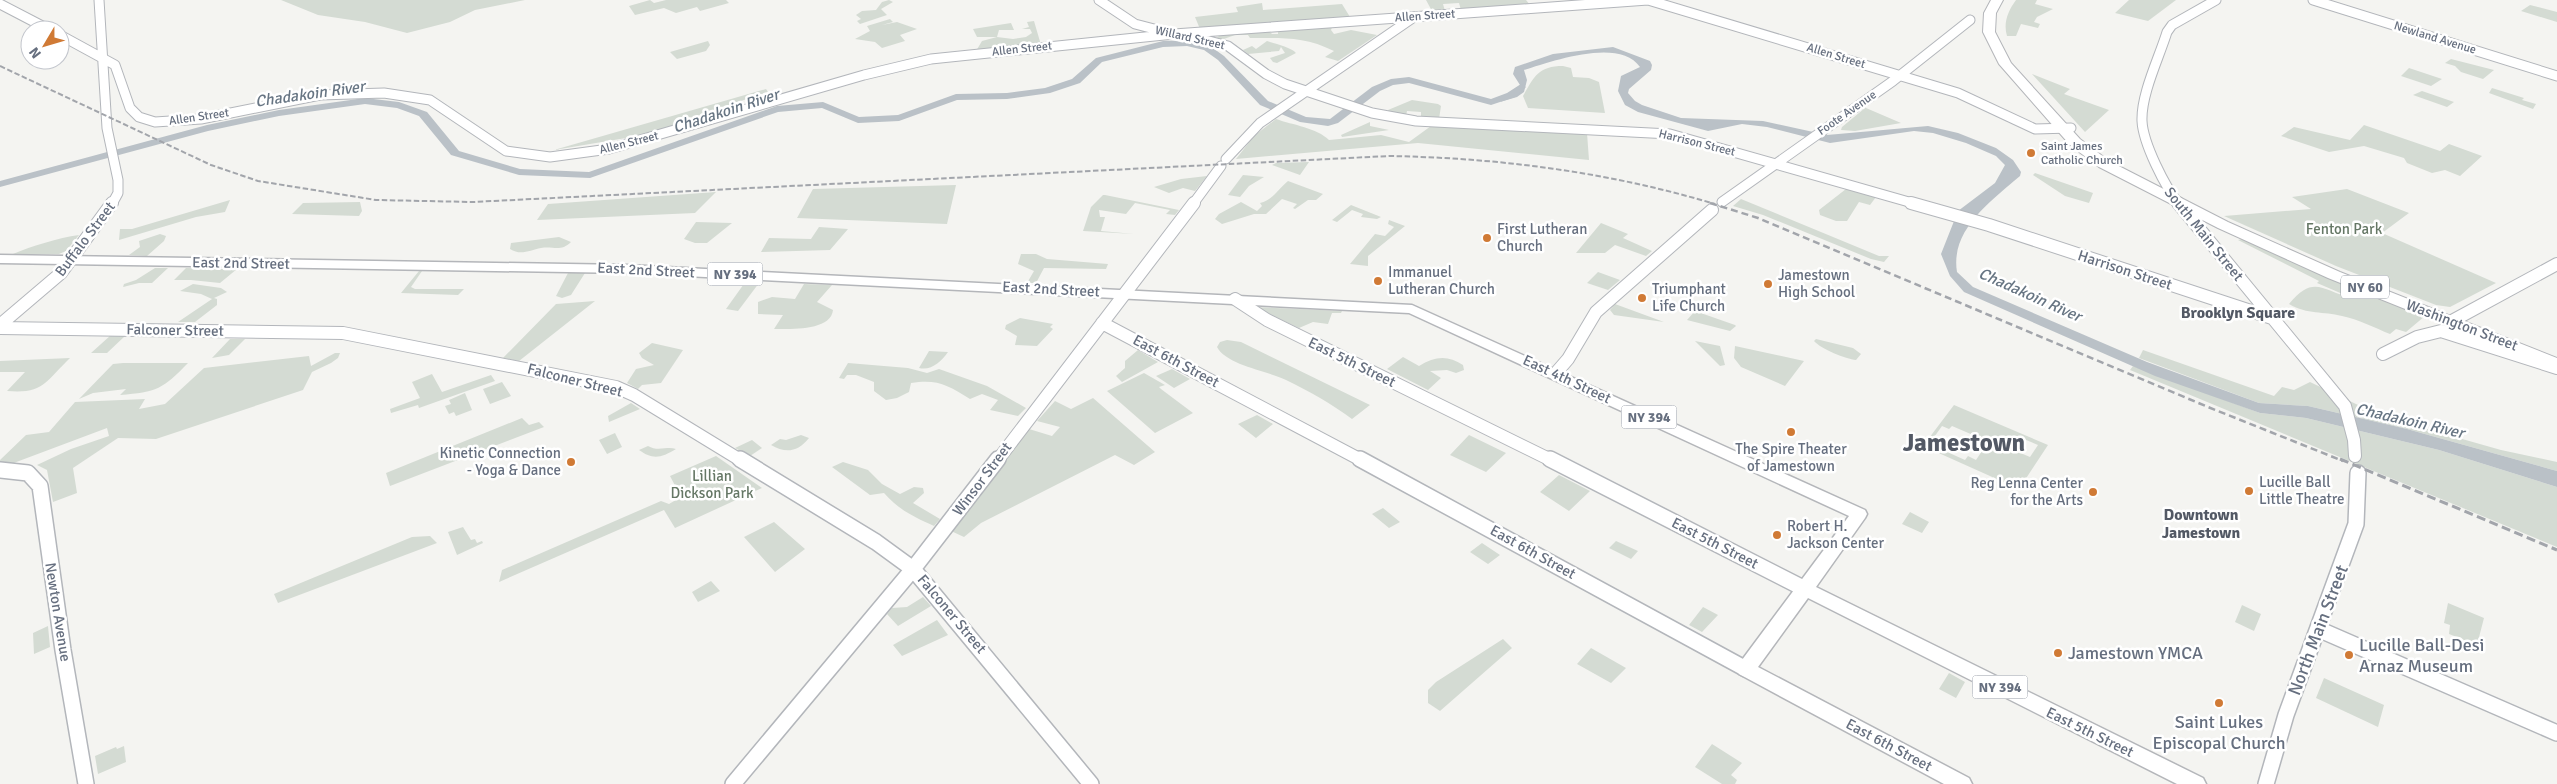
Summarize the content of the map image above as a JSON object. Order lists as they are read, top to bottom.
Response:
{
  "streets": {
    "highway": ["NY 60", "Washington Street"],
    "main road": [
      "East 2nd Street",
      "NY 394",
      "East 6th Street",
      "East 5th Street",
      "East 4th Street"
    ],
    "street": [
      "Allen Street",
      "Willard Street",
      "Newland Avenue",
      "Foote Avenue",
      "Harrison Street",
      "South Main Street",
      "Buffalo Street",
      "Falconer Street",
      "Winsor Street",
      "Newton Avenue",
      "North Main Street"
    ]
  },
  "crossings": [
    ["Allen Street", "Willard Street"],
    ["Allen Street", "Foote Avenue"],
    ["Allen Street", "NY 60"],
    ["Allen Street", "Winsor Street"],
    ["Willard Street", "Harrison Street"],
    ["Willard Street", "Winsor Street"],
    ["Foote Avenue", "Harrison Street"],
    ["Harrison Street", "South Main Street"],
    ["Harrison Street", "Winsor Street"],
    ["South Main Street", "NY 60"],
    ["South Main Street", "Washington Street"],
    ["Buffalo Street", "East 2nd Street"],
    ["Buffalo Street", "Falconer Street"],
    ["East 2nd Street", "East 5th Street"],
    ["East 2nd Street", "East 4th Street"],
    ["East 2nd Street", "Winsor Street"],
    ["NY 394", "East 6th Street"],
    ["NY 394", "East 5th Street"],
    ["NY 394", "East 4th Street"],
    ["NY 60", "Washington Street"],
    ["Falconer Street", "Winsor Street"],
    ["East 6th Street", "Winsor Street"],
    ["East 5th Street", "East 4th Street"]
  ],
  "districts": ["Brooklyn Square", "Jamestown", "Downtown Jamestown"],
  "water": ["Chadakoin River"],
  "parks": ["Fenton Park", "Lillian Dickson Park"],
  "places": [
    "Saint James Catholic Church",
    "First Lutheran Church",
    "Immanuel Lutheran Church",
    "Jamestown High School",
    "Triumphant Life Church",
    "The Spire Theater of Jamestown",
    "Kinetic Connection - Yoga & Dance",
    "Lucille Ball Little Theatre",
    "Reg Lenna Center for the Arts",
    "Robert H. Jackson Center",
    "Jamestown YMCA",
    "Lucille Ball-Desi Arnaz Museum",
    "Saint Lukes Episcopal Church"
  ],
  "north": "bottom left"
}
